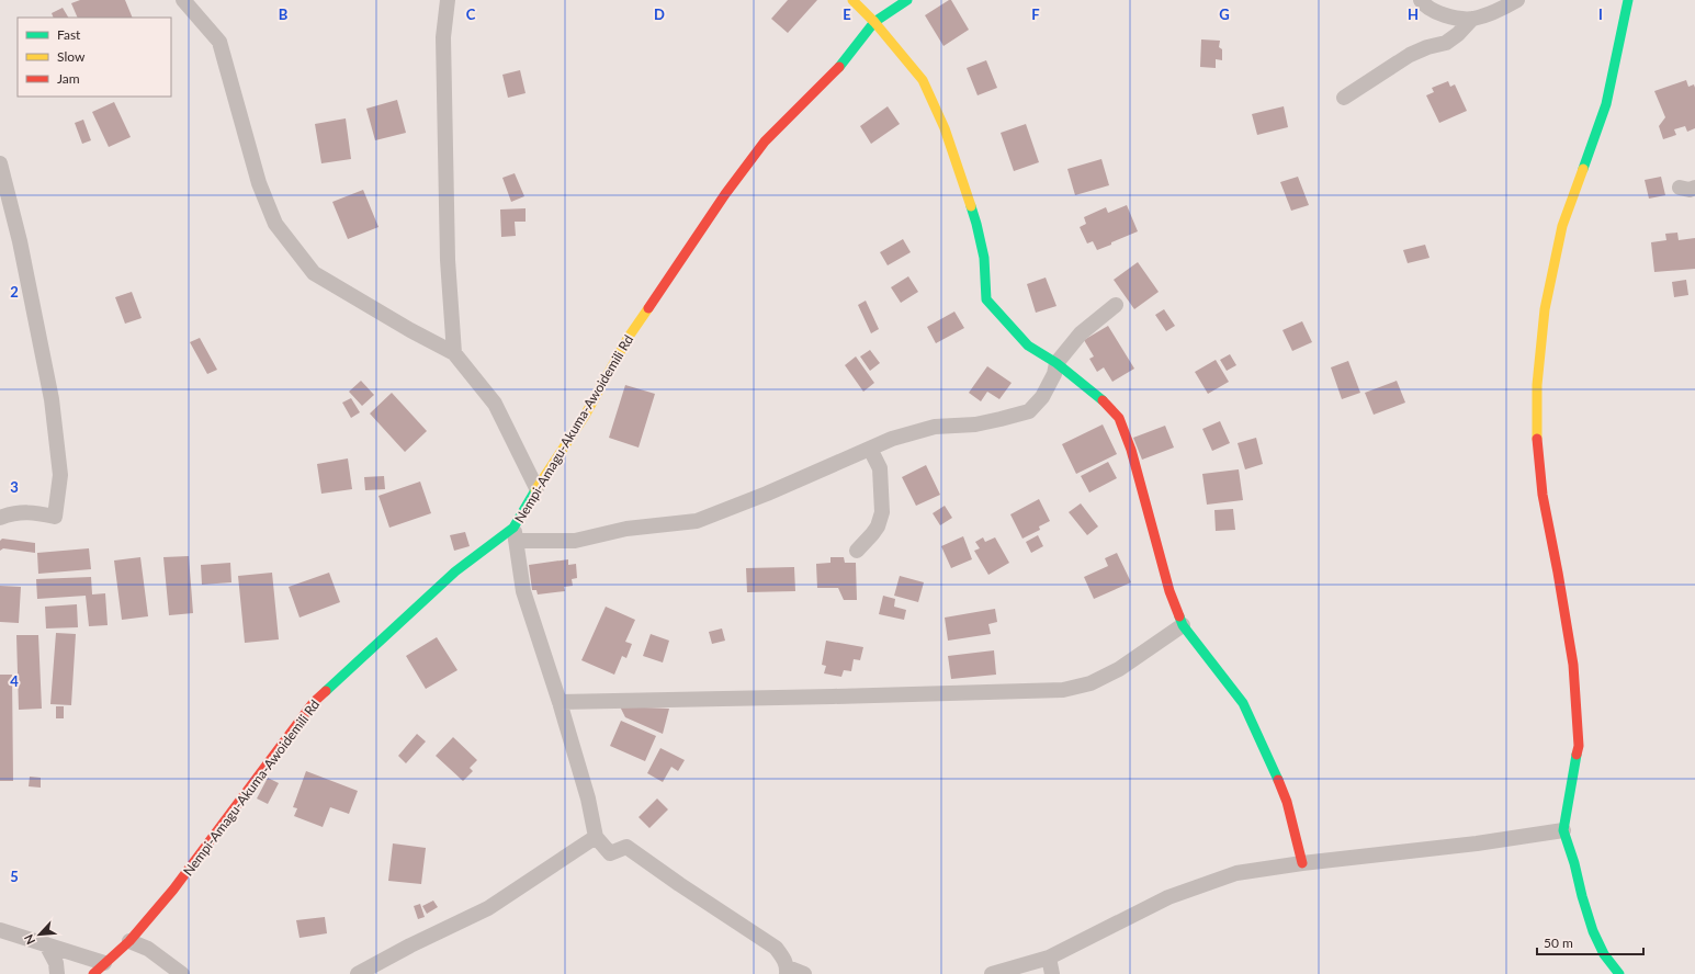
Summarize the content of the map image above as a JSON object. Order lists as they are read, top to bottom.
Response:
{
  "streets": {
    "street": ["Nempi-Amagu-Akuma-Awoidemili Rd"]
  },
  "legend": ["Fast", "Slow", "Jam"],
  "scale_bar": "50 m",
  "north": "bottom left",
  "grid": {
    "columns": [
      "B",
      "C",
      "D",
      "E",
      "F",
      "G",
      "H",
      "I"
    ],
    "rows": [
      "2",
      "3",
      "4",
      "5"
    ]
  }
}
